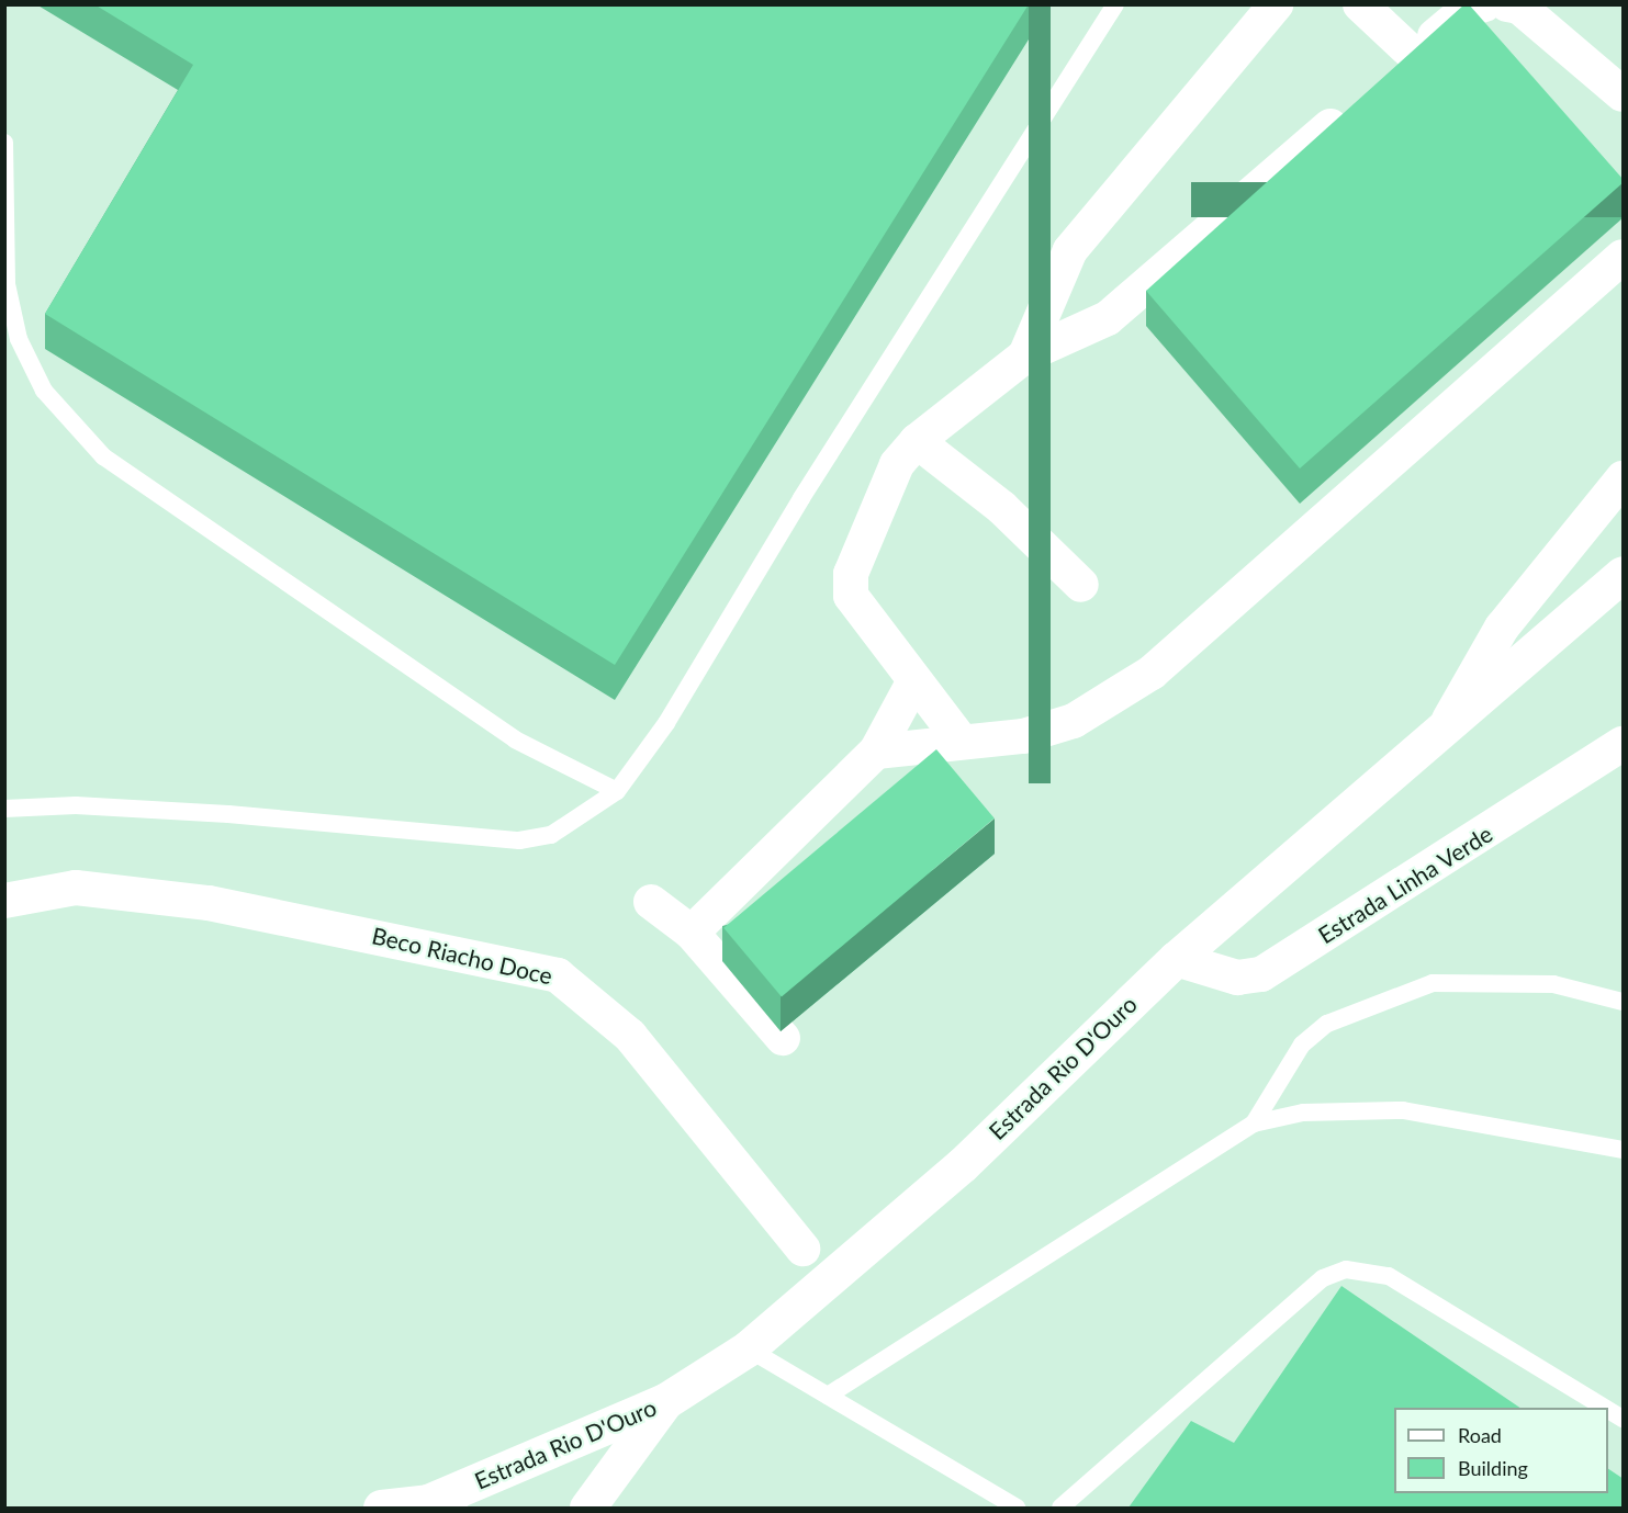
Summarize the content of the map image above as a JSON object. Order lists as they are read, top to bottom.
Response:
{
  "streets": {
    "street": ["Estrada Linha Verde", "Beco Riacho Doce", "Estrada Rio D'Ouro"]
  },
  "crossings": [
    ["Estrada Linha Verde", "Estrada Rio D'Ouro"]
  ],
  "legend": ["Road", "Building"]
}
